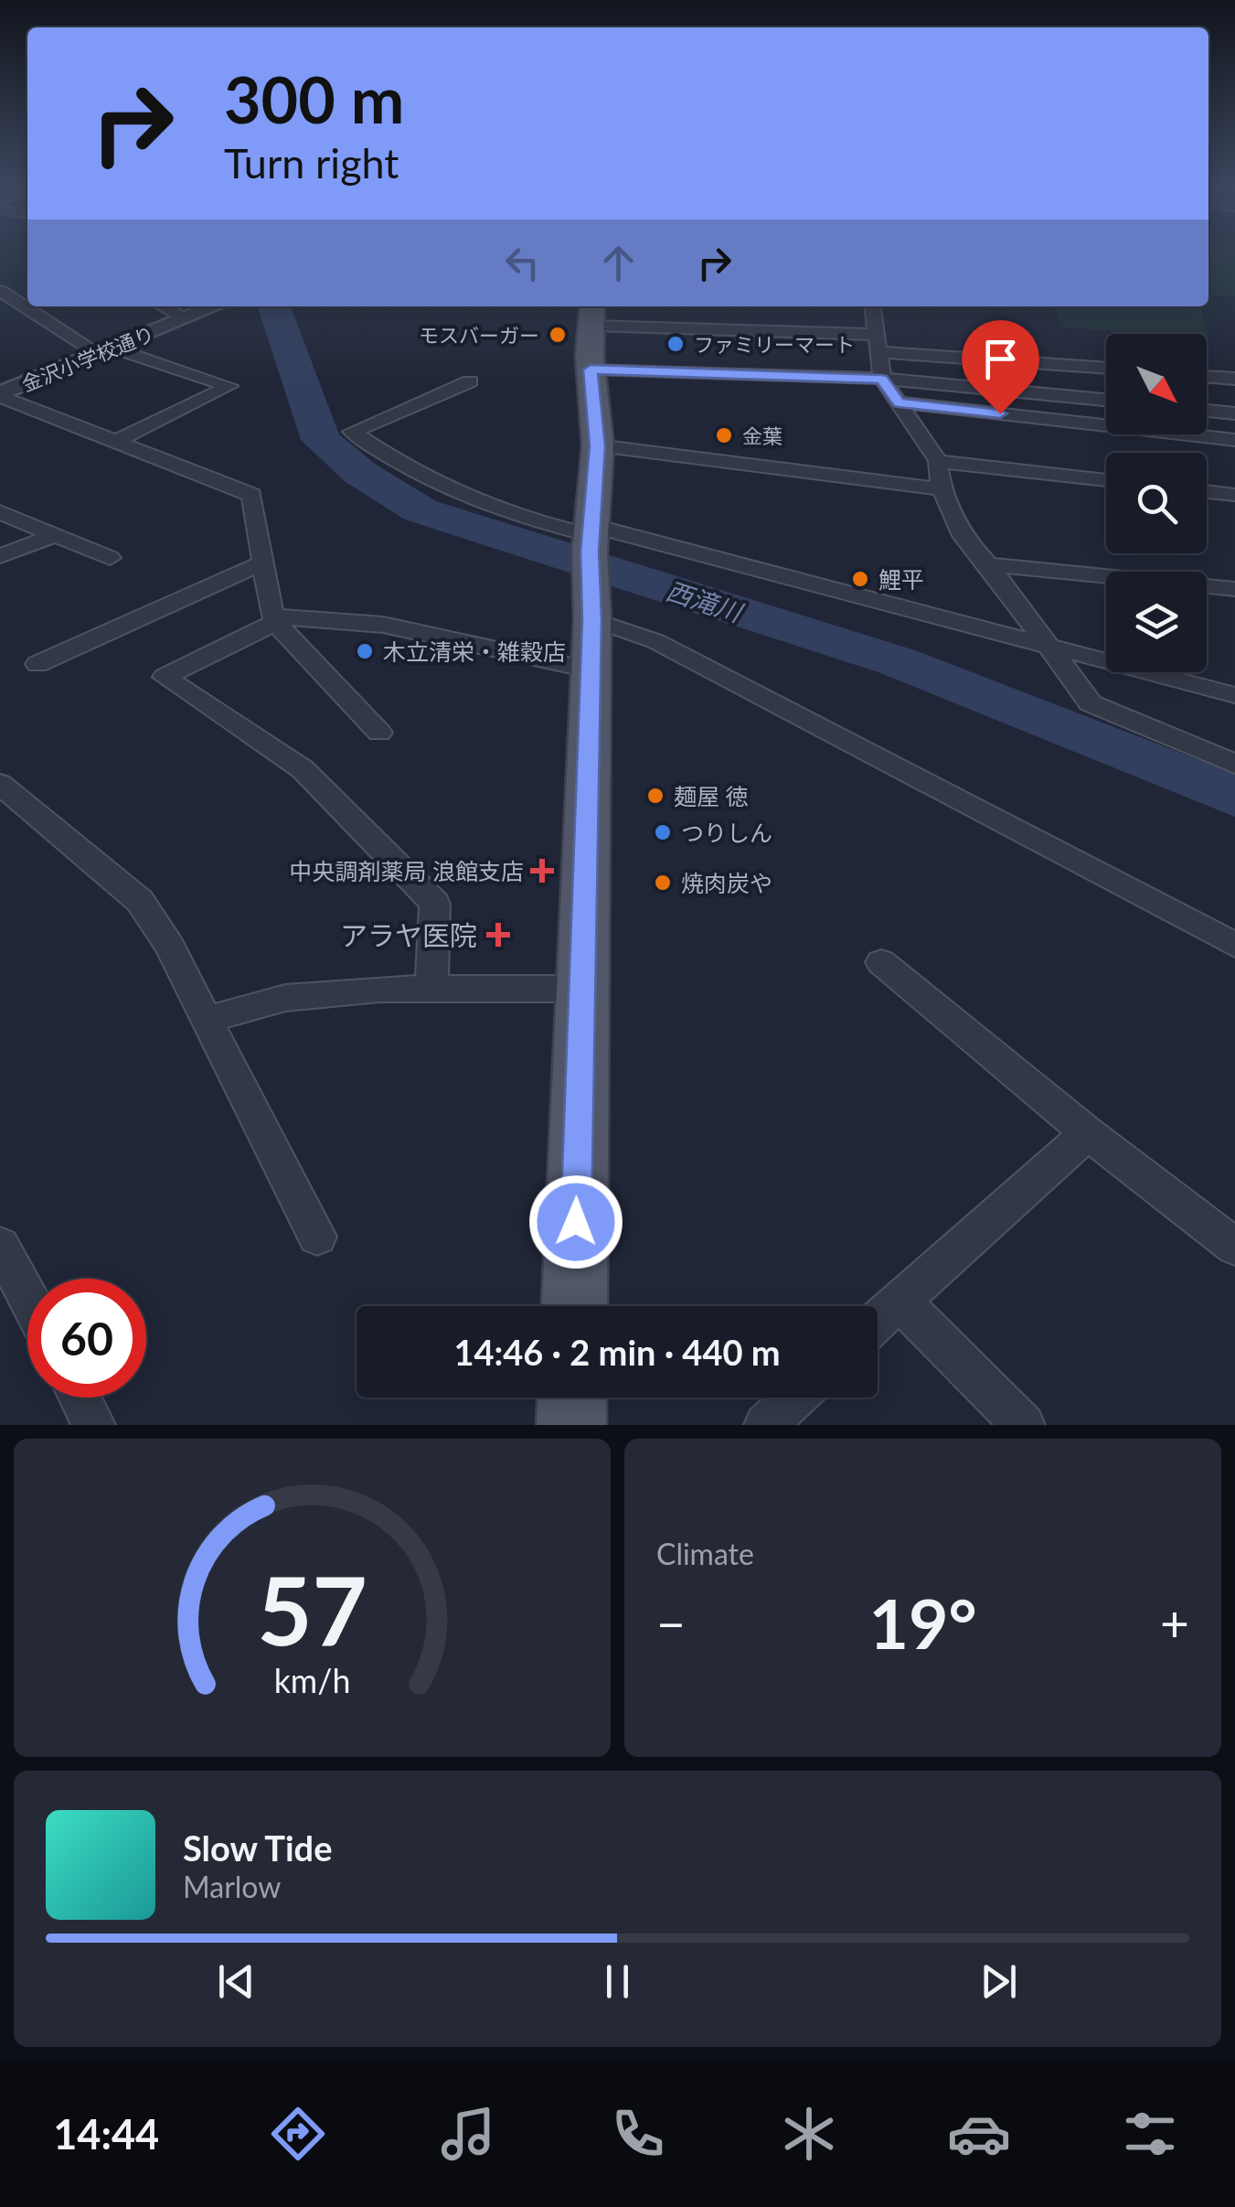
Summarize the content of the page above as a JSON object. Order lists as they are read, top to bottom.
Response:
{
  "streets": {
    "street": ["金沢小学校通り"]
  },
  "water": ["西滝川"],
  "places": {
    "other": [
      "モスバーガー",
      "ファミリーマート",
      "金葉",
      "鯉平",
      "木立清栄・雑穀店",
      "麺屋 徳",
      "つりしん",
      "焼肉炭や"
    ],
    "health": ["中央調剤薬局 浪館支店", "アラヤ医院"]
  },
  "north": "bottom right",
  "page": {
    "turn": ["300 m", "Turn right"],
    "limit": "60",
    "trip": "14:46 · 2 min · 440 m",
    "tile": "Climate",
    "heat": ["−", "19°", "+"],
    "song": ["Slow Tide", "Marlow"],
    "tabs": "14:44",
    "gauge": ["57", "km/h"]
  }
}
